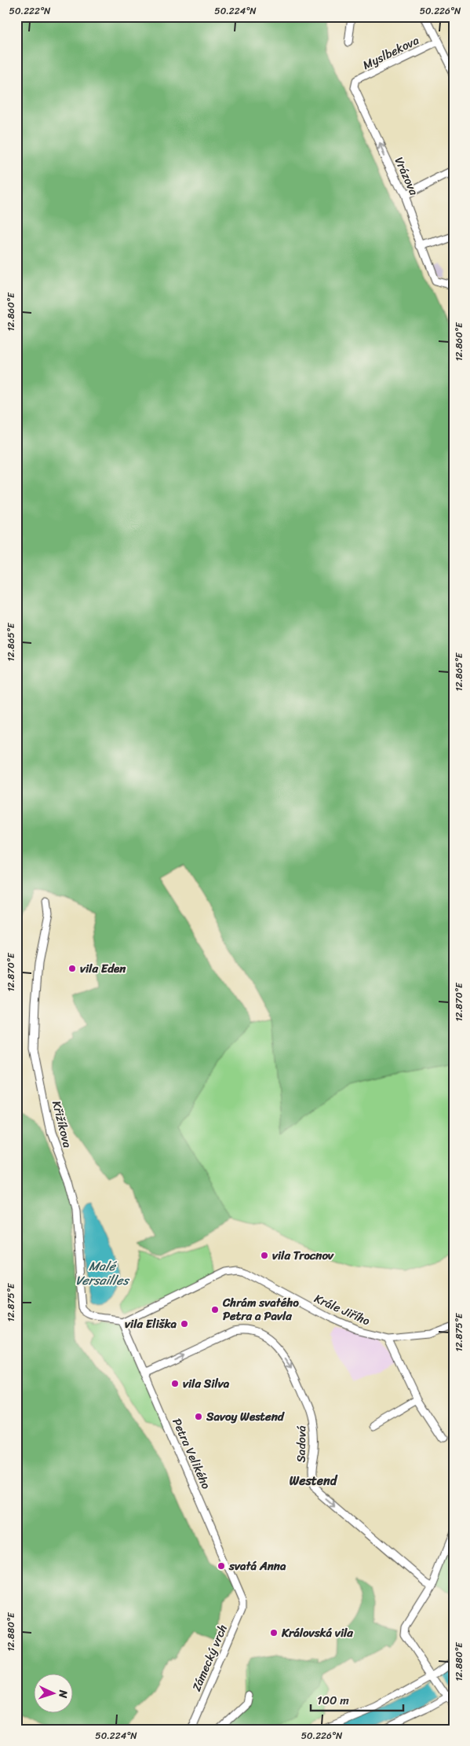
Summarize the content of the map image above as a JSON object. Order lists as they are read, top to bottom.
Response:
{
  "streets": {
    "street": [
      "Myslbekova",
      "Vrázova",
      "Křižíkova",
      "Krále Jiřího",
      "Sadová",
      "Petra Velikého",
      "Zámecký vrch"
    ]
  },
  "crossings": [
    ["Myslbekova", "Vrázova"],
    ["Křižíkova", "Krále Jiřího"],
    ["Křižíkova", "Petra Velikého"],
    ["Krále Jiřího", "Petra Velikého"],
    ["Sadová", "Petra Velikého"],
    ["Petra Velikého", "Zámecký vrch"]
  ],
  "one_way": ["Vrázova"],
  "districts": ["Westend"],
  "water": ["Malé Versailles"],
  "places": [
    "vila Eden",
    "vila Trocnov",
    "Chrám svatého Petra a Pavla",
    "vila Eliška",
    "vila Silva",
    "Savoy Westend",
    "svatá Anna",
    "Královská vila"
  ],
  "scale_bar": "100 m",
  "north": "right",
  "coordinates": [
    "50.222°N",
    "50.224°N",
    "50.226°N",
    "12.860°E",
    "12.865°E",
    "12.870°E",
    "12.875°E",
    "12.880°E"
  ]
}
